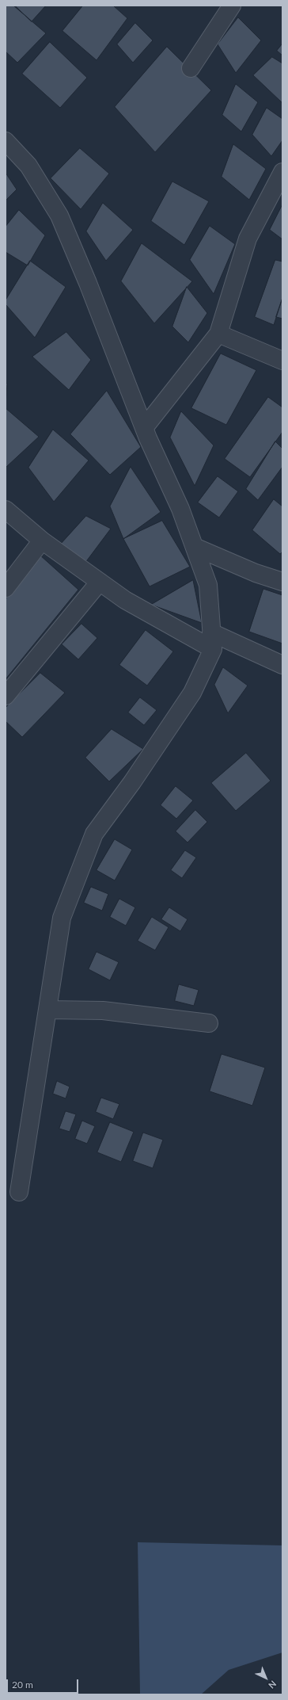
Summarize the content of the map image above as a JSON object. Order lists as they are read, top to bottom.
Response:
{
  "scale_bar": "20 m",
  "north": "bottom right"
}
